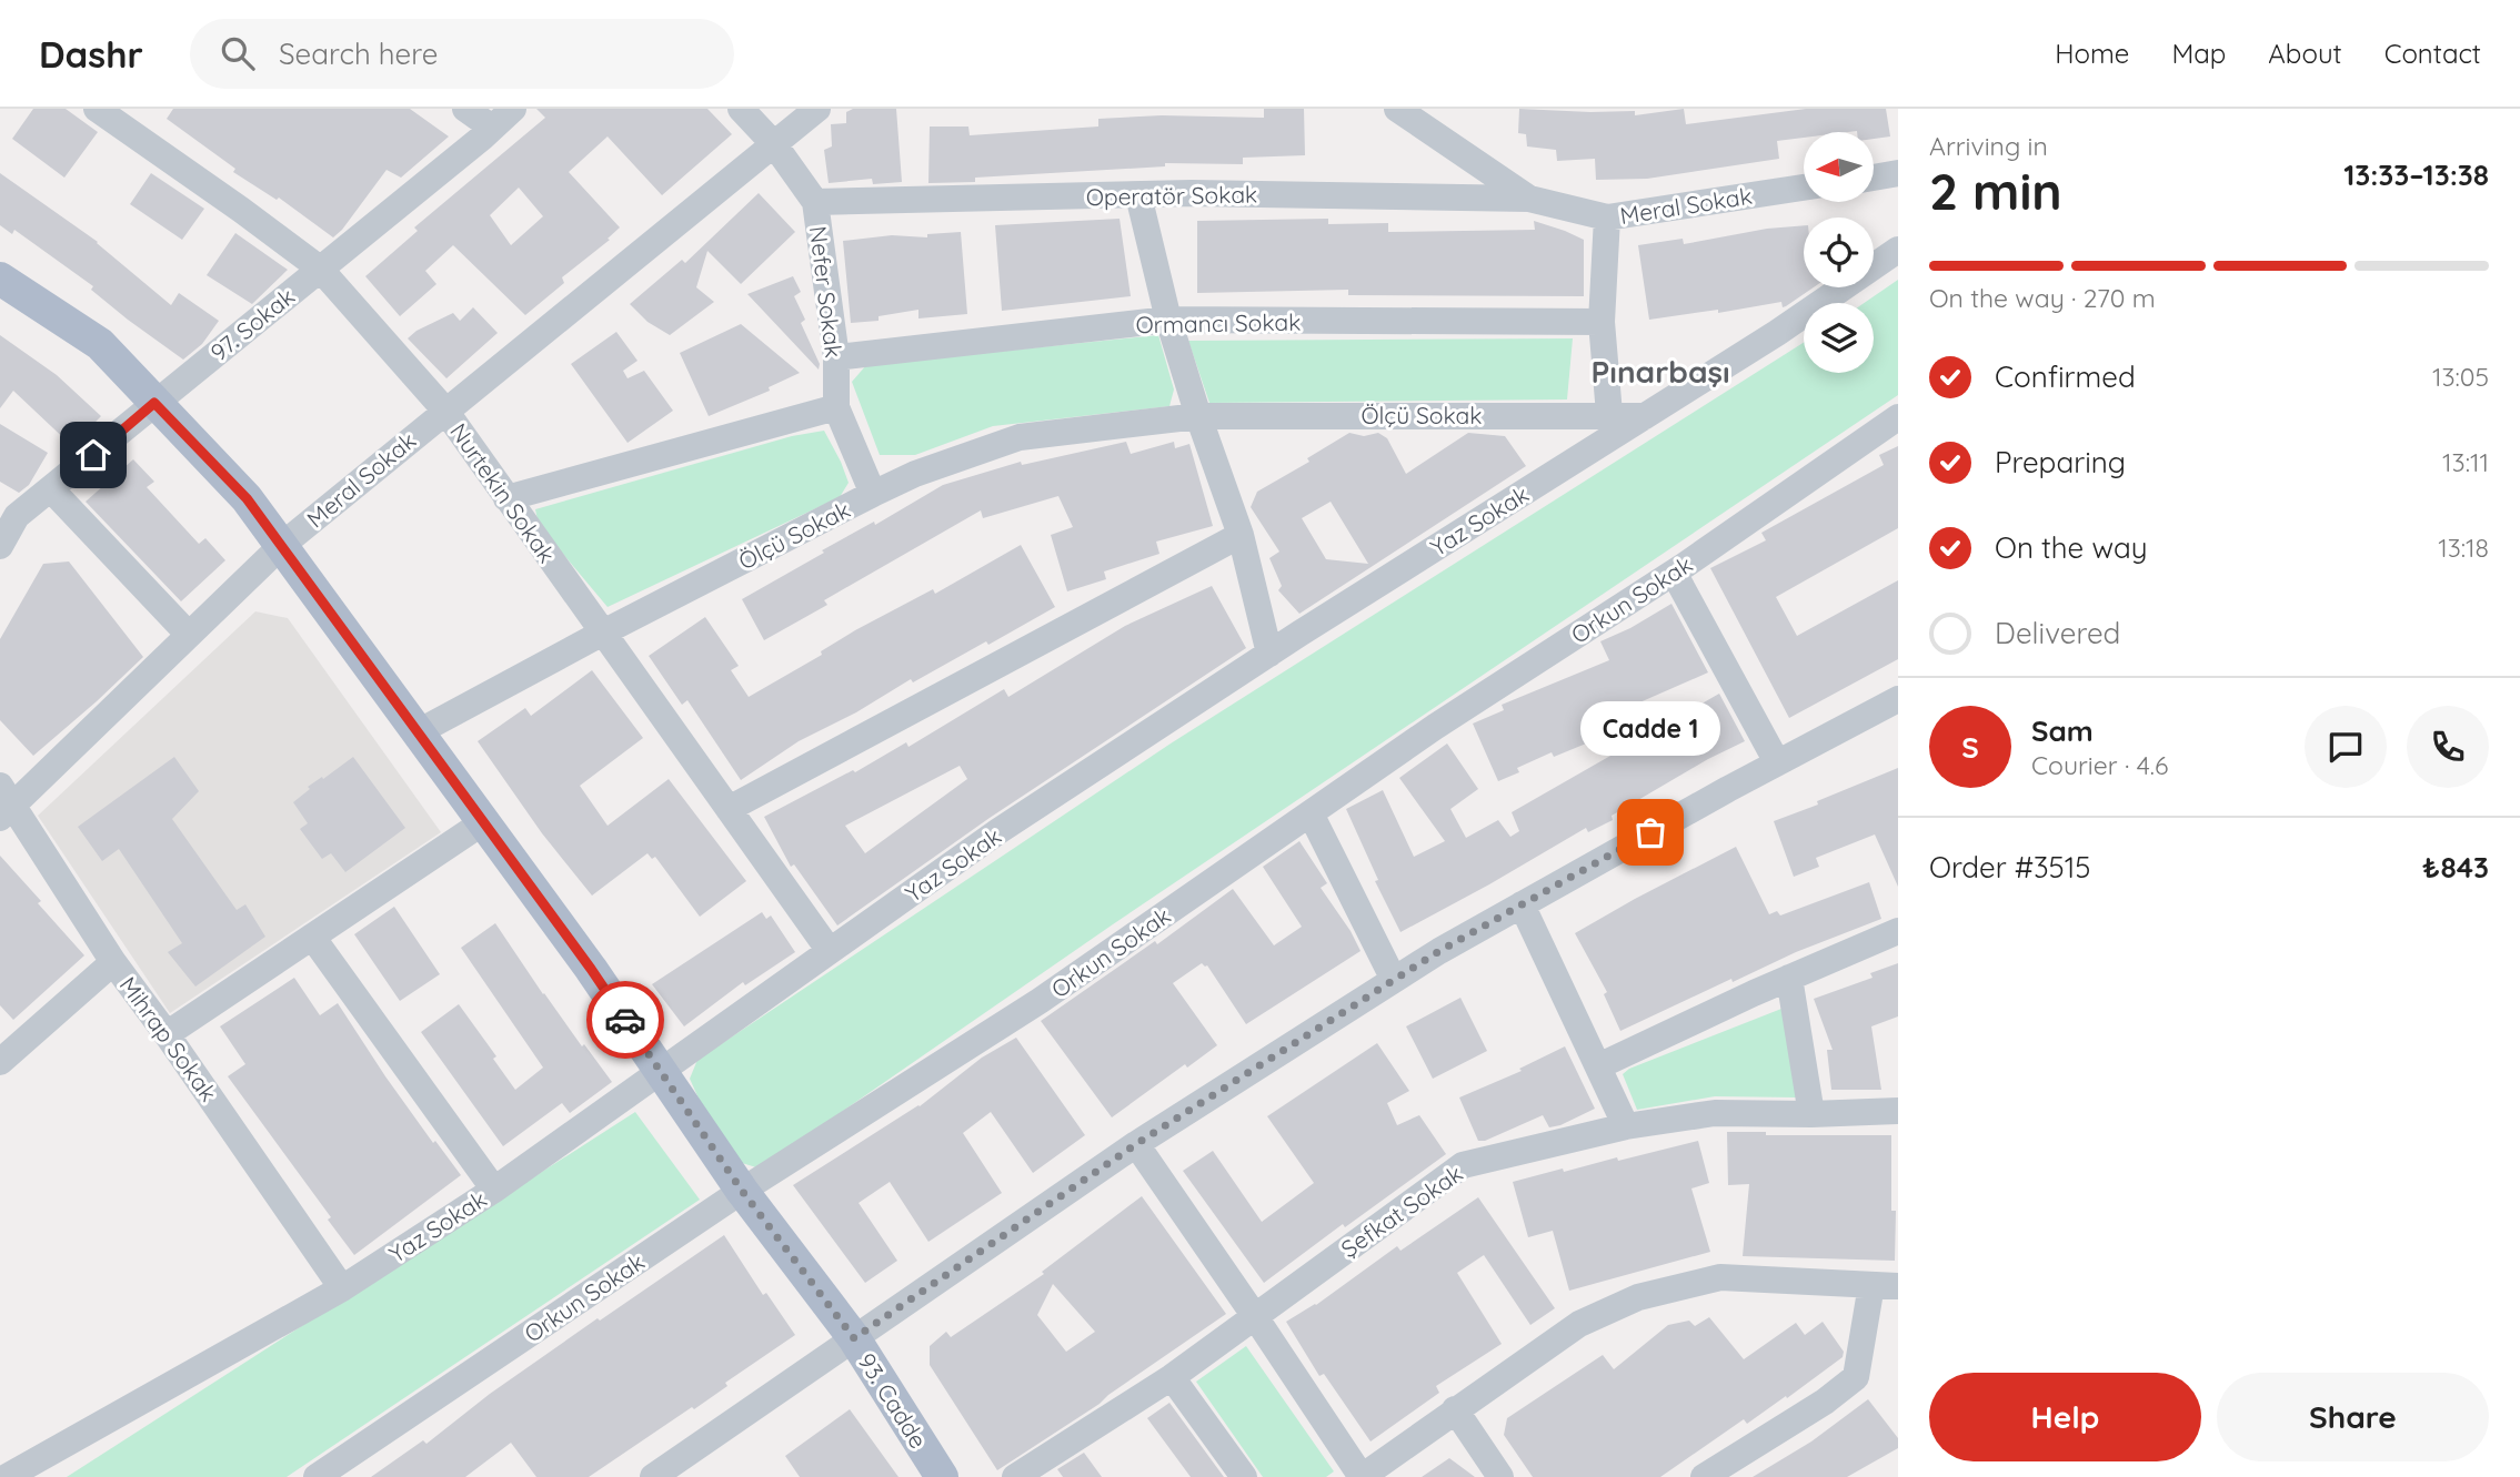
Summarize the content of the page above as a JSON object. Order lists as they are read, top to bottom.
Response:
{
  "streets": {
    "main road": ["93. Cadde"],
    "street": [
      "Operatör Sokak",
      "Meral Sokak",
      "Nefer Sokak",
      "Ormancı Sokak",
      "97. Sokak",
      "Ölçü Sokak",
      "Nurtekin Sokak",
      "Yaz Sokak",
      "Orkun Sokak",
      "Mihrap Sokak",
      "Şefkat Sokak"
    ]
  },
  "crossings": [
    ["Operatör Sokak", "Meral Sokak"],
    ["Operatör Sokak", "Nefer Sokak"],
    ["Meral Sokak", "Nefer Sokak"],
    ["Meral Sokak", "Nurtekin Sokak"],
    ["Meral Sokak", "Mihrap Sokak"],
    ["Meral Sokak", "93. Cadde"],
    ["Nefer Sokak", "Ormancı Sokak"],
    ["Nefer Sokak", "Ölçü Sokak"],
    ["97. Sokak", "Nurtekin Sokak"],
    ["97. Sokak", "93. Cadde"],
    ["Ölçü Sokak", "Nurtekin Sokak"],
    ["Ölçü Sokak", "Yaz Sokak"],
    ["Ölçü Sokak", "93. Cadde"],
    ["Nurtekin Sokak", "Yaz Sokak"],
    ["Yaz Sokak", "Mihrap Sokak"],
    ["Yaz Sokak", "93. Cadde"],
    ["Orkun Sokak", "93. Cadde"]
  ],
  "districts": ["Pınarbaşı"],
  "places": ["Cadde 1"],
  "north": "left",
  "page": {
    "header": "Dashr",
    "search": "Search here",
    "nav": [
      "Home",
      "Map",
      "About",
      "Contact"
    ],
    "heading": ["2 min", "Arriving in", "13:33–13:38"],
    "panel": [
      "Sam",
      "Courier · 4.6",
      "Order #3515",
      "₺843"
    ],
    "bar": "On the way · 270 m",
    "list": [
      ["Confirmed", "13:05"],
      ["Preparing", "13:11"],
      ["On the way", "13:18"],
      "Delivered"
    ],
    "bubble": "Cadde 1",
    "round": "S",
    "buttons": ["Help", "Share"]
  }
}
